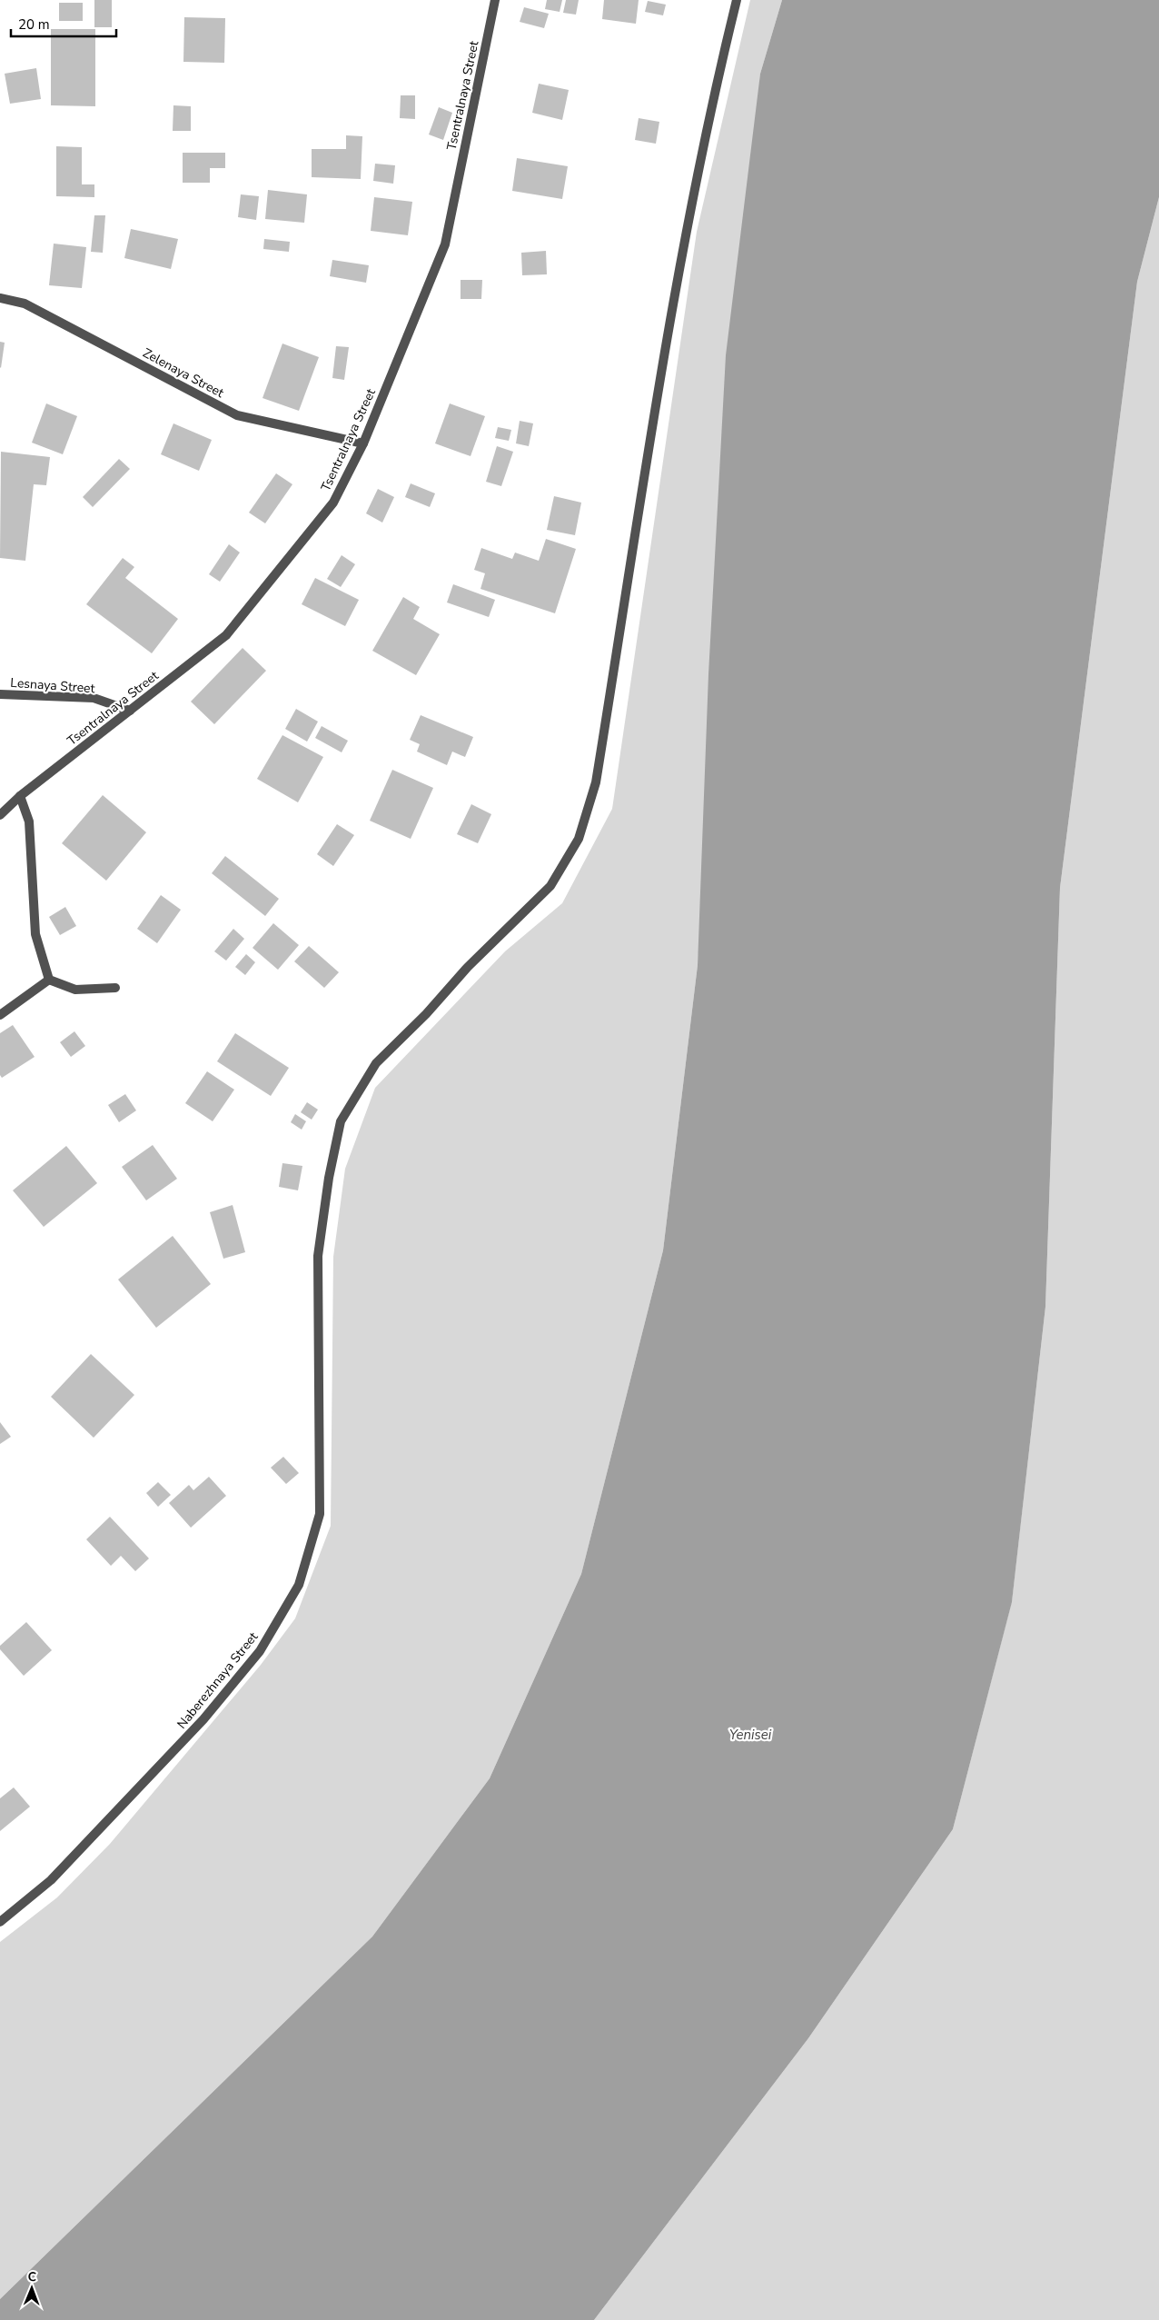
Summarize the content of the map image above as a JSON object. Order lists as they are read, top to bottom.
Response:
{
  "streets": {
    "street": [
      "Tsentralnaya Street",
      "Zelenaya Street",
      "Lesnaya Street",
      "Naberezhnaya Street"
    ]
  },
  "crossings": [
    ["Tsentralnaya Street", "Zelenaya Street"],
    ["Tsentralnaya Street", "Lesnaya Street"]
  ],
  "water": ["Yenisei"],
  "scale_bar": "20 m",
  "north": "top"
}
